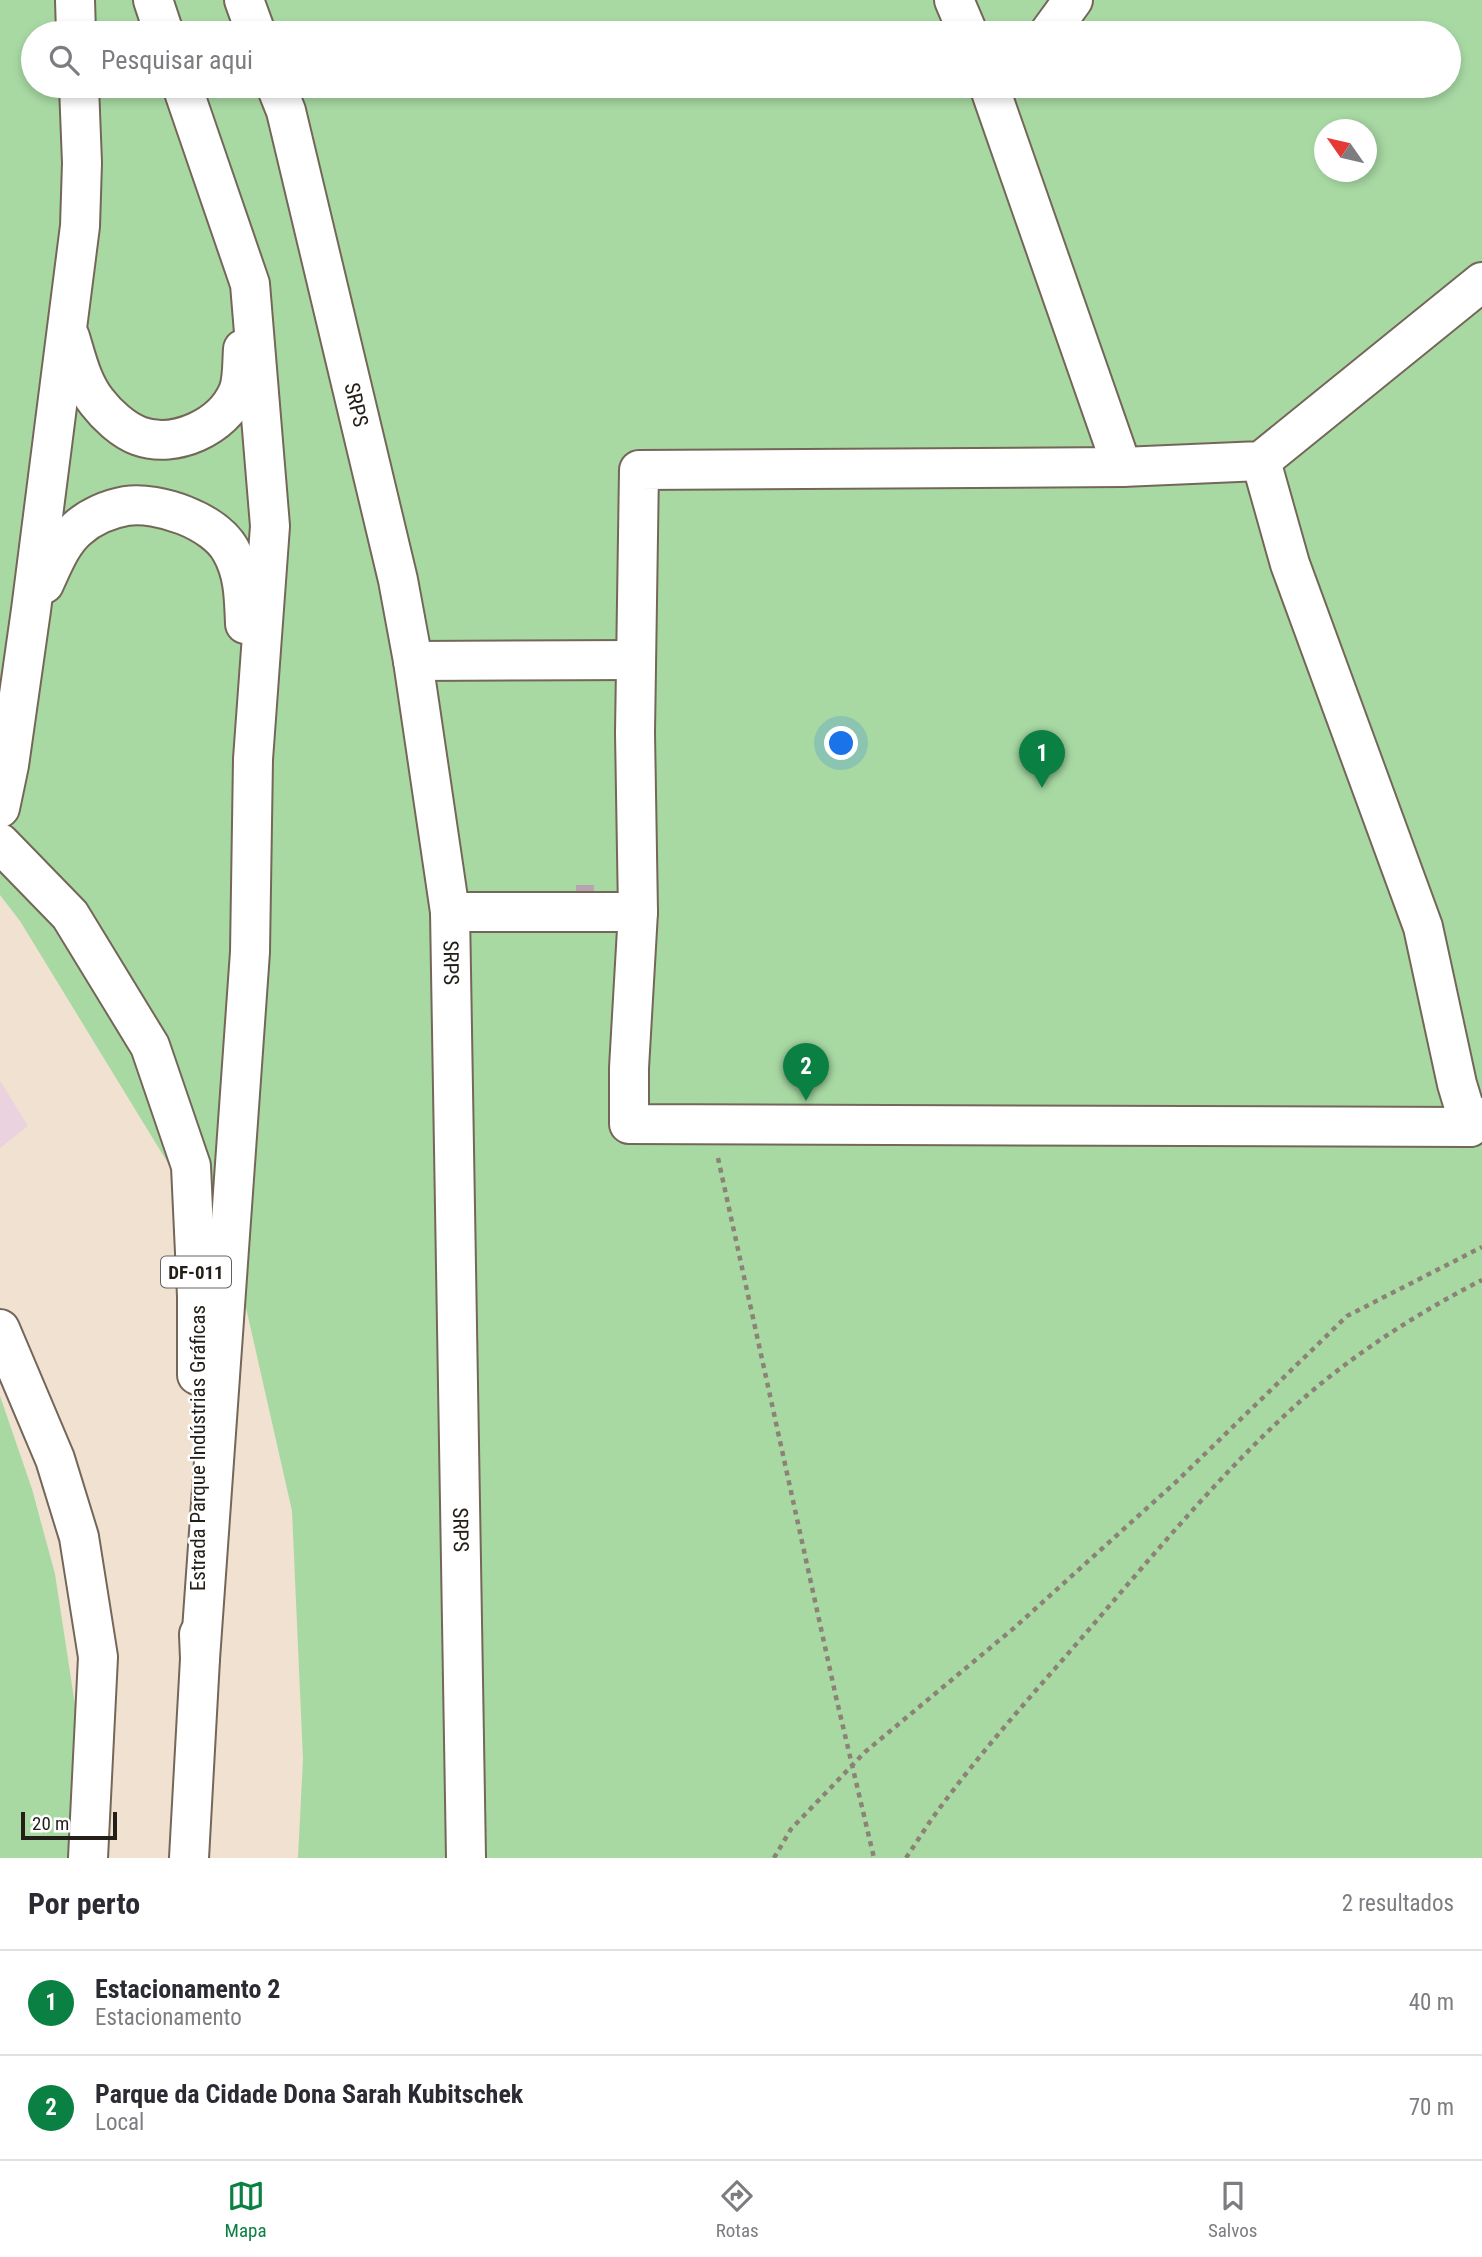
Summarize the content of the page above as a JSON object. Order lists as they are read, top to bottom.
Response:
{
  "streets": {
    "main road": ["SRPS", "DF-011", "Estrada Parque Indústrias Gráficas"]
  },
  "scale_bar": "20 m",
  "north": "top left",
  "page": {
    "search": "Pesquisar aqui",
    "pins": ["1", "2"],
    "scale": "20 m",
    "heading": ["Por perto", "2 resultados"],
    "list": [
      {
        "mark": "1",
        "name": "Estacionamento 2",
        "note": "Estacionamento",
        "value": "40 m"
      },
      {
        "mark": "2",
        "name": "Parque da Cidade Dona Sarah Kubitschek",
        "note": "Local",
        "value": "70 m"
      }
    ],
    "nav": ["Mapa", "Rotas", "Salvos"]
  }
}
